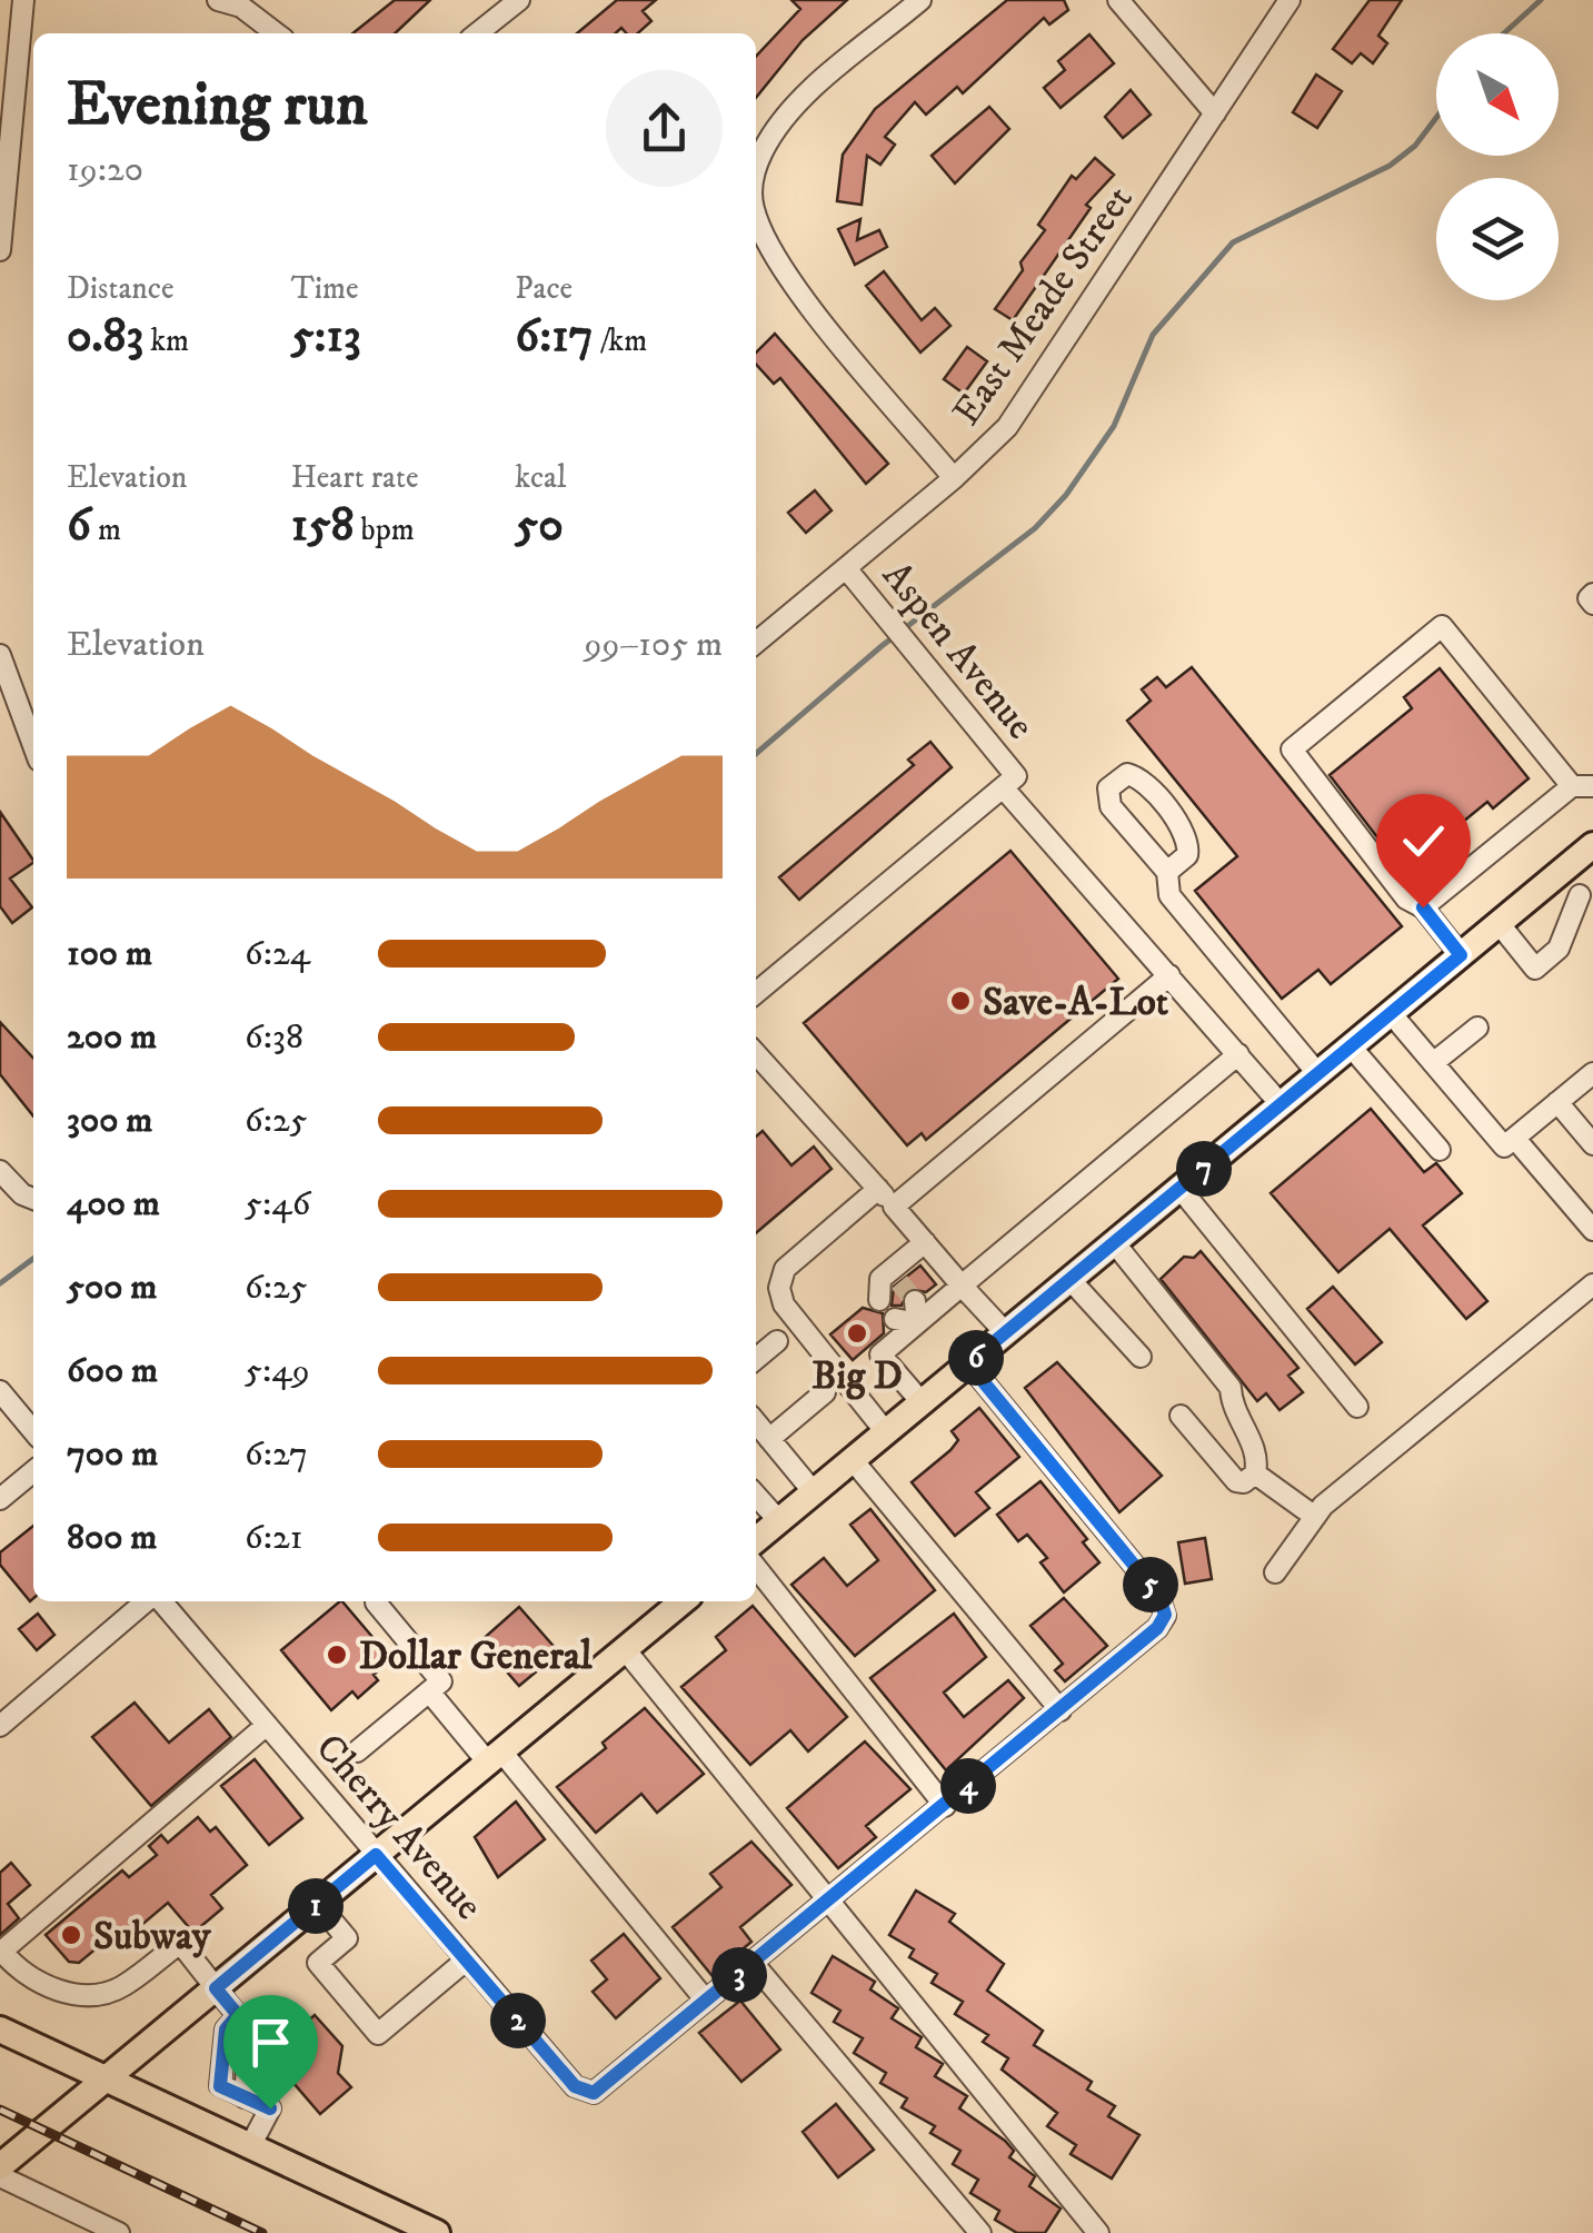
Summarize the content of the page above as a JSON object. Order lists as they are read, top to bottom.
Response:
{
  "streets": {
    "street": ["East Meade Street", "Aspen Avenue", "Cherry Avenue"]
  },
  "crossings": [
    ["East Meade Street", "Aspen Avenue"]
  ],
  "places": [
    "Save-A-Lot",
    "Big D",
    "Dollar General",
    "Subway"
  ],
  "north": "bottom right",
  "page": {
    "heading": ["Evening run", "19:20"],
    "stats": [
      ["Distance", "0.83 km"],
      ["Time", "5:13"],
      ["Pace", "6:17 /km"],
      ["Elevation", "6 m"],
      ["Heart rate", "158 bpm"],
      ["kcal", "50"]
    ],
    "chart": ["Elevation", "99–105 m"],
    "list": [
      {
        "name": "100 m",
        "note": "6:24"
      },
      {
        "name": "200 m",
        "note": "6:38"
      },
      {
        "name": "300 m",
        "note": "6:25"
      },
      {
        "name": "400 m",
        "note": "5:46"
      },
      {
        "name": "500 m",
        "note": "6:25"
      },
      {
        "name": "600 m",
        "note": "5:49"
      },
      {
        "name": "700 m",
        "note": "6:27"
      },
      {
        "name": "800 m",
        "note": "6:21"
      }
    ],
    "pins": [
      "7",
      "6",
      "5",
      "4",
      "1",
      "3",
      "2"
    ]
  }
}
